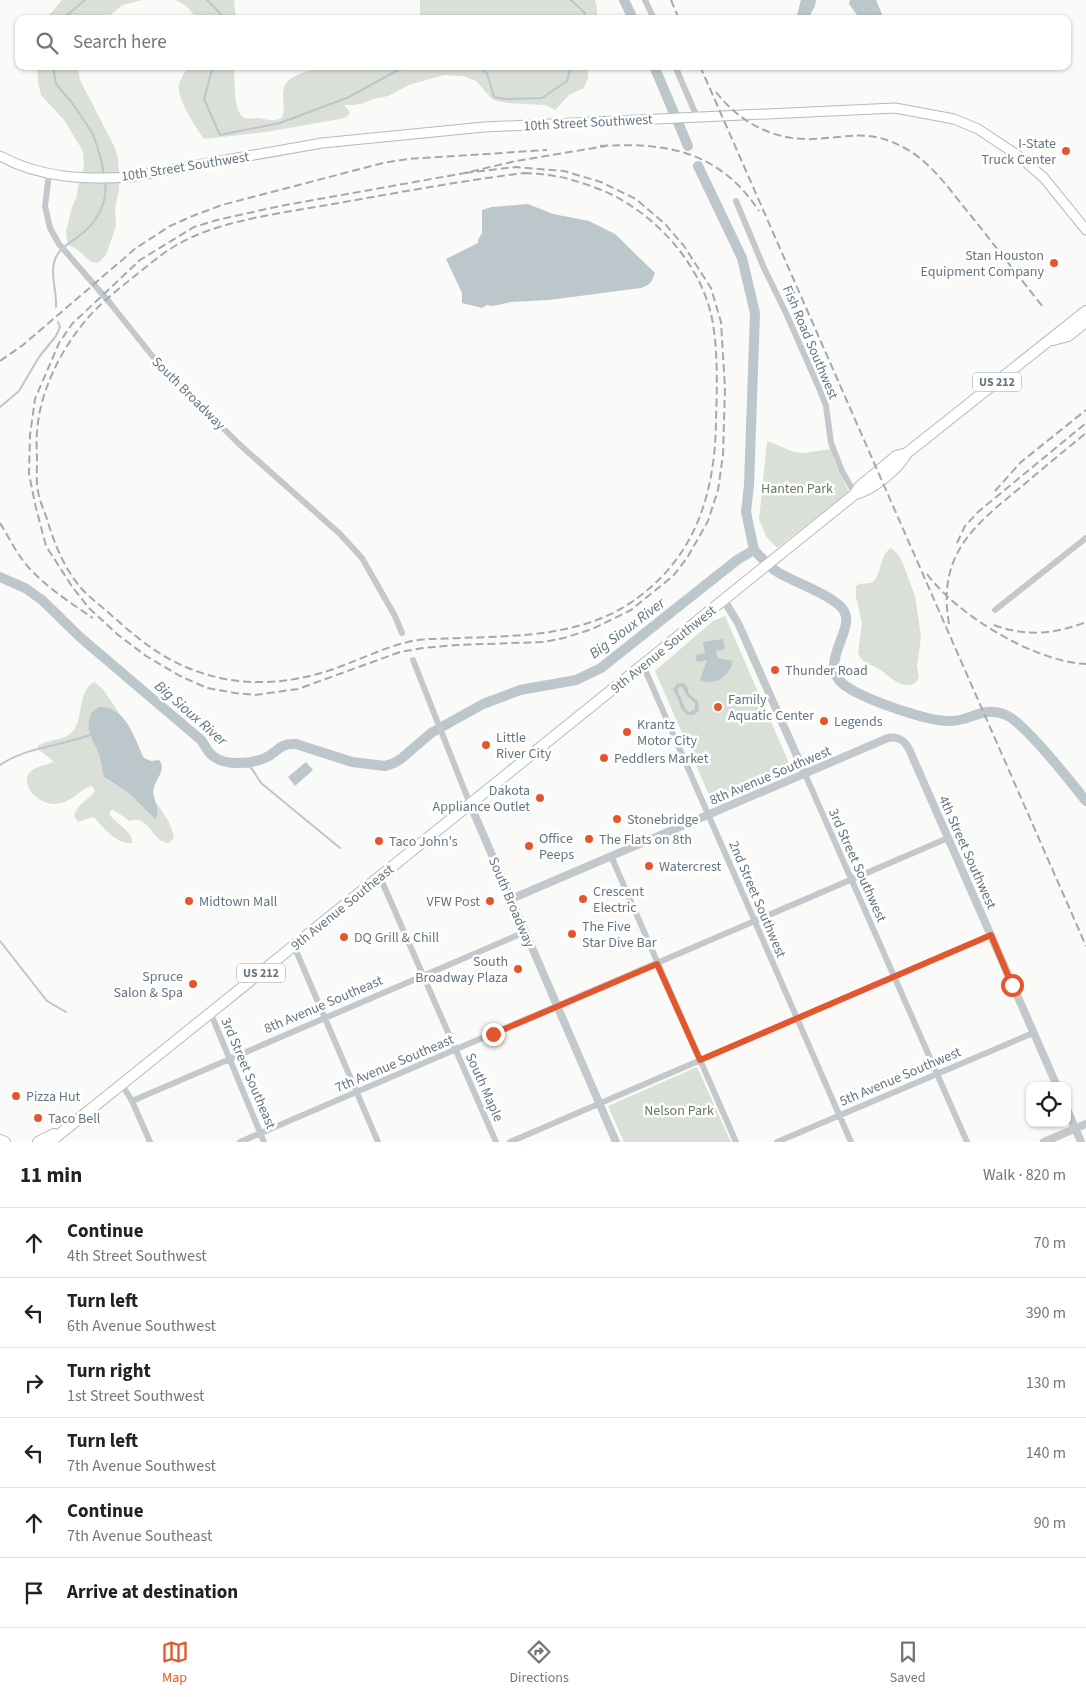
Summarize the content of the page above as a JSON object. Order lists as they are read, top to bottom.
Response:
{
  "streets": {
    "main road": [
      "10th Street Southwest",
      "US 212",
      "9th Avenue Southwest",
      "9th Avenue Southeast"
    ],
    "street": [
      "Fish Road Southwest",
      "South Broadway",
      "8th Avenue Southwest",
      "4th Street Southwest",
      "3rd Street Southwest",
      "2nd Street Southwest",
      "8th Avenue Southeast",
      "7th Avenue Southeast",
      "3rd Street Southeast",
      "5th Avenue Southwest",
      "South Maple"
    ]
  },
  "crossings": [
    ["10th Street Southwest", "South Broadway"],
    ["Fish Road Southwest", "9th Avenue Southwest"],
    ["South Broadway", "9th Avenue Southwest"],
    ["South Broadway", "8th Avenue Southwest"],
    ["South Broadway", "9th Avenue Southeast"],
    ["South Broadway", "8th Avenue Southeast"],
    ["South Broadway", "7th Avenue Southeast"],
    ["9th Avenue Southwest", "3rd Street Southwest"],
    ["9th Avenue Southwest", "2nd Street Southwest"],
    ["9th Avenue Southwest", "9th Avenue Southeast"],
    ["8th Avenue Southwest", "4th Street Southwest"],
    ["8th Avenue Southwest", "3rd Street Southwest"],
    ["8th Avenue Southwest", "2nd Street Southwest"],
    ["4th Street Southwest", "7th Avenue Southeast"],
    ["4th Street Southwest", "5th Avenue Southwest"],
    ["3rd Street Southwest", "7th Avenue Southeast"],
    ["3rd Street Southwest", "5th Avenue Southwest"],
    ["2nd Street Southwest", "7th Avenue Southeast"],
    ["2nd Street Southwest", "5th Avenue Southwest"],
    ["9th Avenue Southeast", "3rd Street Southeast"],
    ["9th Avenue Southeast", "South Maple"],
    ["8th Avenue Southeast", "3rd Street Southeast"],
    ["8th Avenue Southeast", "South Maple"],
    ["7th Avenue Southeast", "3rd Street Southeast"],
    ["7th Avenue Southeast", "South Maple"]
  ],
  "water": ["Big Sioux River"],
  "parks": ["Hanten Park", "Nelson Park"],
  "places": [
    "I-State Truck Center",
    "Stan Houston Equipment Company",
    "Thunder Road",
    "Family Aquatic Center",
    "Legends",
    "Krantz Motor City",
    "Little River City",
    "Peddlers Market",
    "Dakota Appliance Outlet",
    "Stonebridge",
    "The Flats on 8th",
    "Taco John's",
    "Office Peeps",
    "Watercrest",
    "Crescent Electric",
    "Midtown Mall",
    "VFW Post",
    "The Five Star Dive Bar",
    "DQ Grill & Chill",
    "South Broadway Plaza",
    "Spruce Salon & Spa",
    "Pizza Hut",
    "Taco Bell"
  ],
  "page": {
    "search": "Search here",
    "heading": ["11 min", "Walk · 820 m"],
    "list": [
      ["Continue", "4th Street Southwest", "70 m"],
      ["Turn left", "6th Avenue Southwest", "390 m"],
      ["Turn right", "1st Street Southwest", "130 m"],
      ["Turn left", "7th Avenue Southwest", "140 m"],
      ["Continue", "7th Avenue Southeast", "90 m"],
      "Arrive at destination"
    ],
    "nav": ["Map", "Directions", "Saved"]
  }
}
